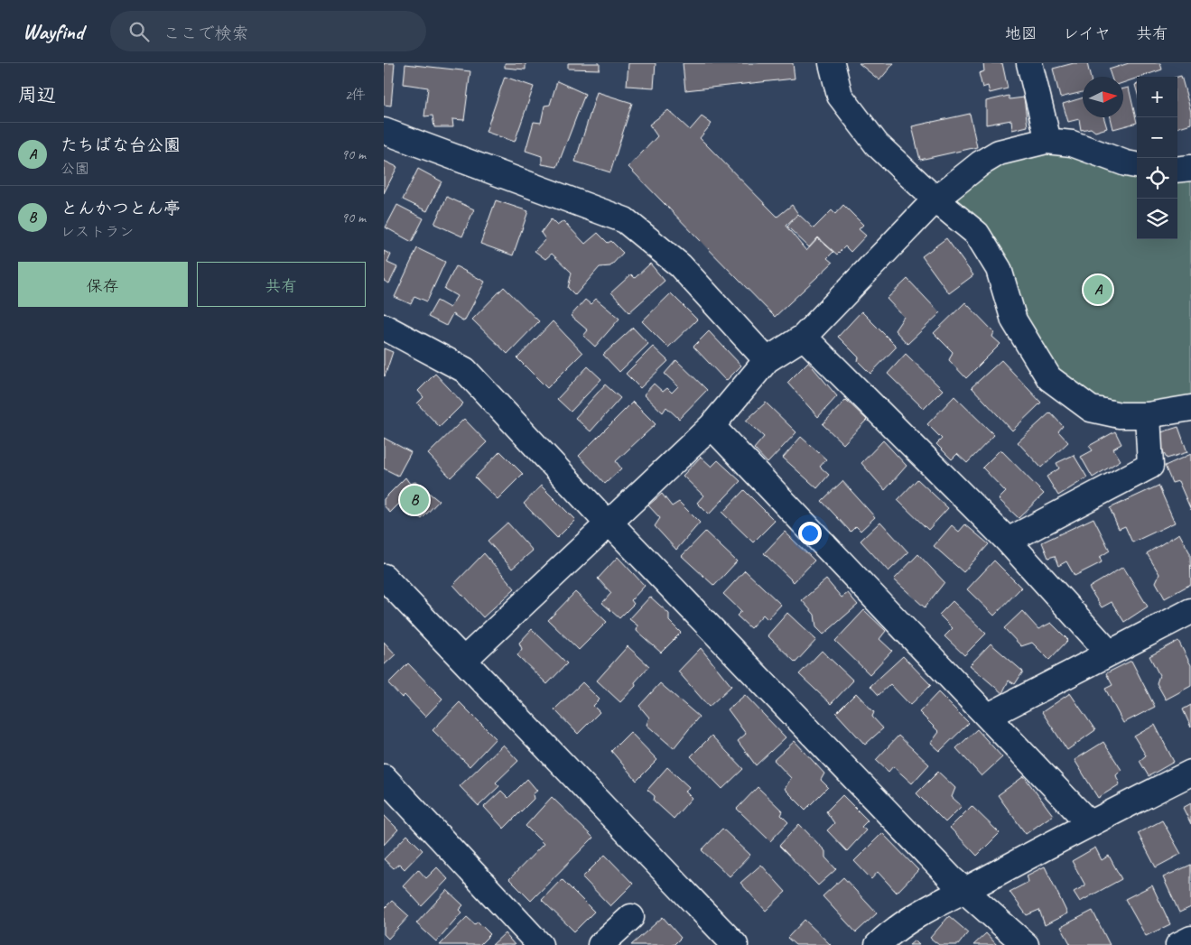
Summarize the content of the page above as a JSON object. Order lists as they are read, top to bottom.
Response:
{
  "north": "right",
  "page": {
    "header": "Wayfind",
    "search": "ここで検索",
    "nav": ["地図", "レイヤ", "共有"],
    "heading": ["周辺", "2件"],
    "map_buttons": ["+", "−"],
    "list": [
      {
        "mark": "A",
        "name": "たちばな台公園",
        "note": "公園",
        "value": "90 m"
      },
      {
        "mark": "B",
        "name": "とんかつとん亭",
        "note": "レストラン",
        "value": "90 m"
      }
    ],
    "buttons": ["保存", "共有"],
    "pins": ["A", "B"]
  }
}
